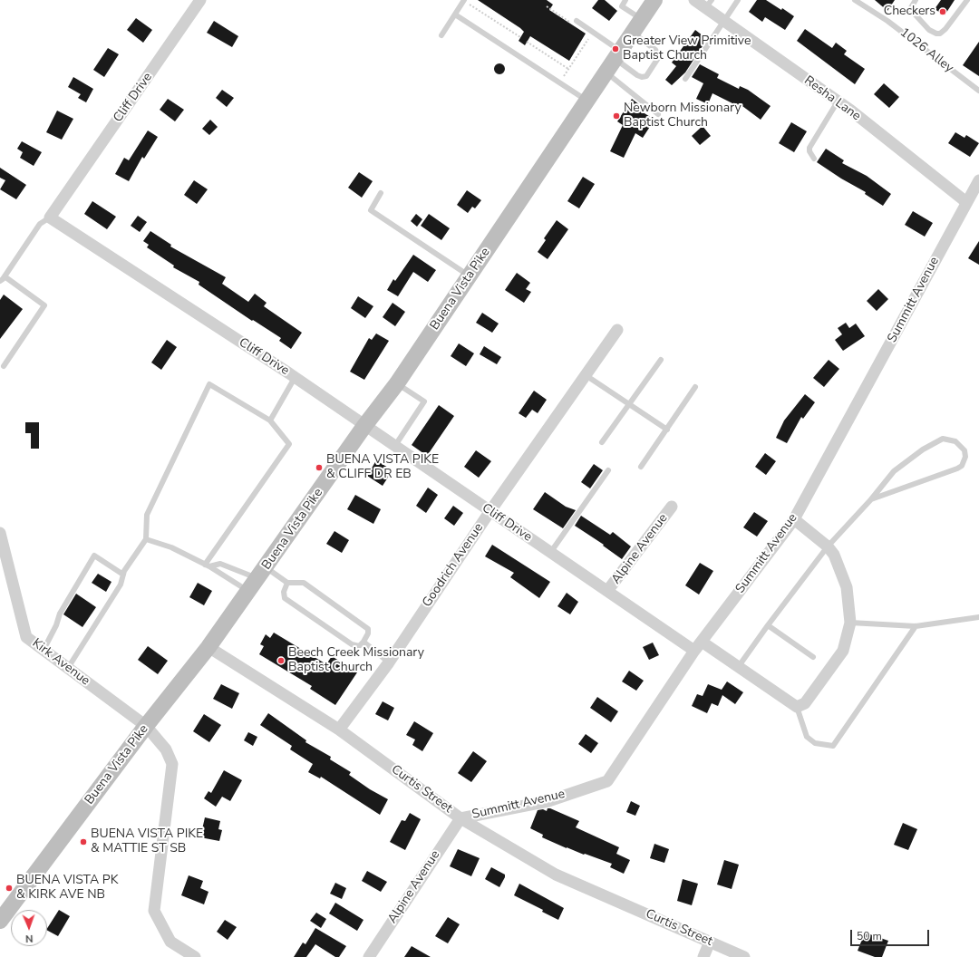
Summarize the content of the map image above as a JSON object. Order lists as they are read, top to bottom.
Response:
{
  "streets": {
    "main road": ["Buena Vista Pike"],
    "street": [
      "Cliff Drive",
      "Resha Lane",
      "Summitt Avenue",
      "Alpine Avenue",
      "Goodrich Avenue",
      "Kirk Avenue",
      "Curtis Street"
    ],
    "lane": ["1026 Alley"]
  },
  "crossings": [
    ["Cliff Drive", "Buena Vista Pike"],
    ["Cliff Drive", "Summitt Avenue"],
    ["Cliff Drive", "Alpine Avenue"],
    ["Cliff Drive", "Goodrich Avenue"],
    ["Resha Lane", "Summitt Avenue"],
    ["Buena Vista Pike", "Kirk Avenue"],
    ["Buena Vista Pike", "Curtis Street"],
    ["Summitt Avenue", "Alpine Avenue"],
    ["Summitt Avenue", "Curtis Street"],
    ["Alpine Avenue", "Curtis Street"],
    ["Goodrich Avenue", "Curtis Street"]
  ],
  "places": [
    "Checkers",
    "Greater View Primitive Baptist Church",
    "Newborn Missionary Baptist Church",
    "BUENA VISTA PIKE & CLIFF DR EB",
    "Beech Creek Missionary Baptist Church",
    "BUENA VISTA PIKE & MATTIE ST SB",
    "BUENA VISTA PK & KIRK AVE NB"
  ],
  "scale_bar": "50 m",
  "north": "bottom"
}
